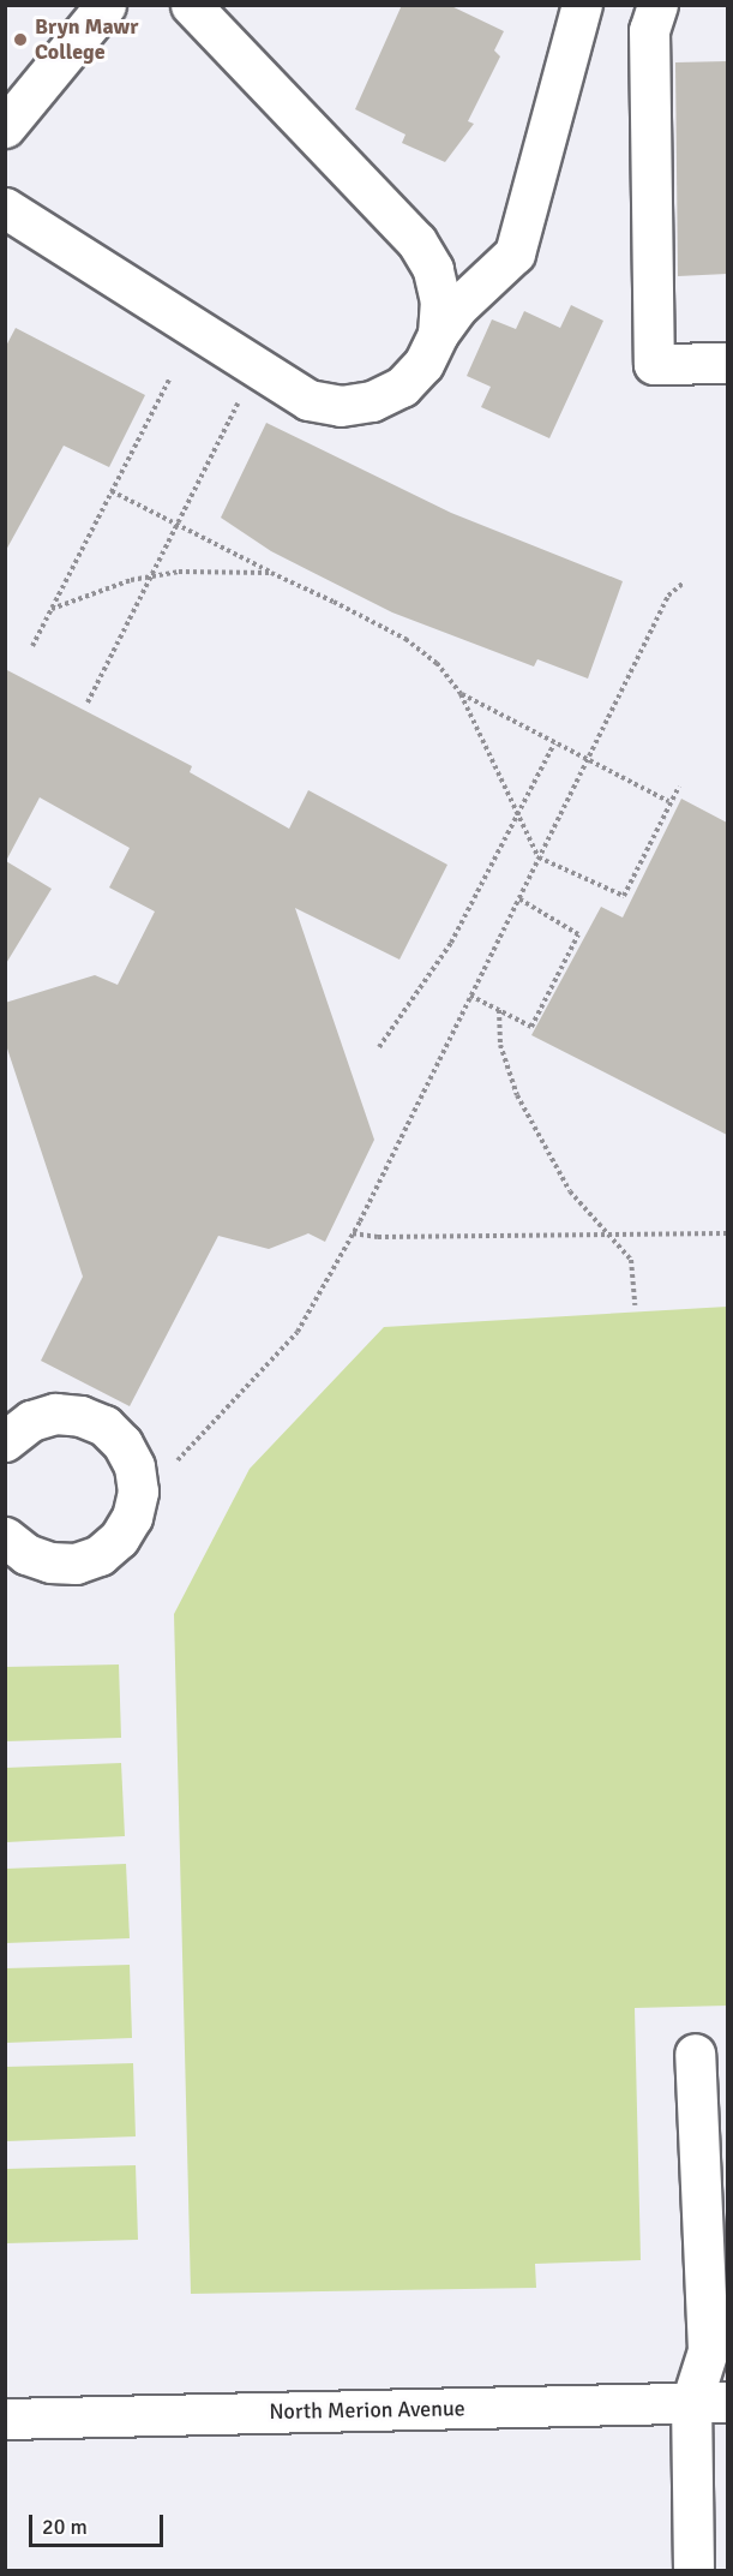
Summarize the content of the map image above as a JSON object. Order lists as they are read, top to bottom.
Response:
{
  "streets": {
    "street": ["North Merion Avenue"]
  },
  "places": ["Bryn Mawr College"],
  "scale_bar": "20 m"
}
